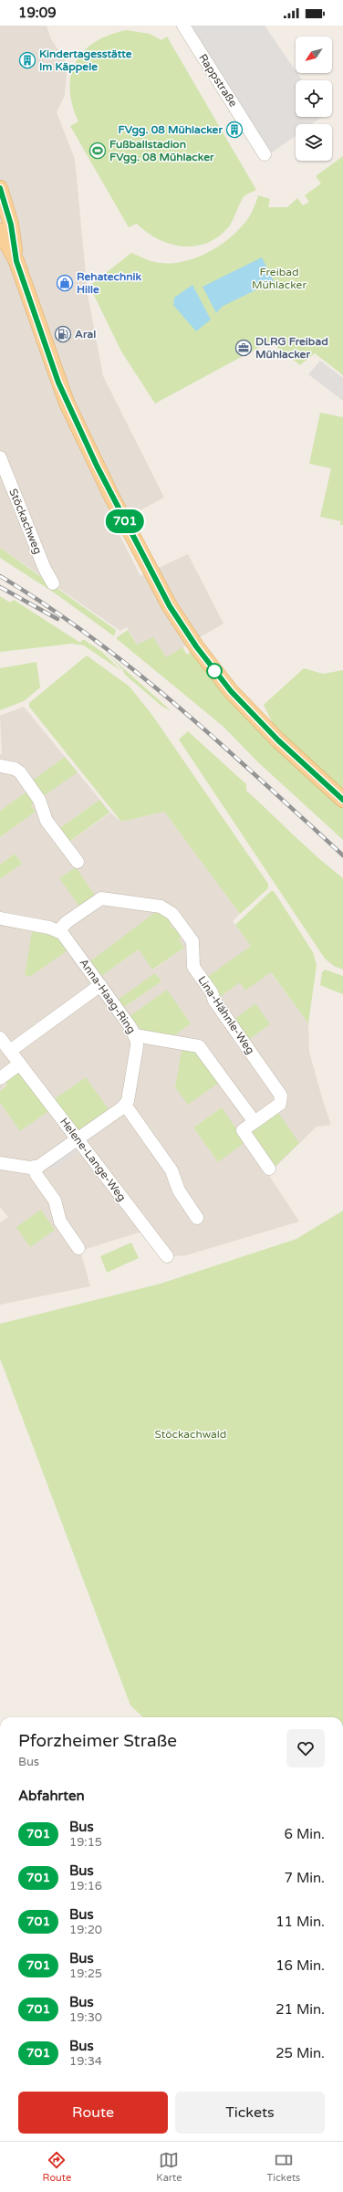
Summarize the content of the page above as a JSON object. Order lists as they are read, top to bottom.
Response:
{
  "streets": {
    "street": [
      "Rappstraße",
      "Stöckachweg",
      "Anna-Haag-Ring",
      "Lina-Hähnle-Weg",
      "Helene-Lange-Weg"
    ]
  },
  "crossings": [
    ["Anna-Haag-Ring", "Lina-Hähnle-Weg"]
  ],
  "parks": ["Freibad Mühlacker", "Stöckachwald"],
  "places": {
    "building": ["Kindertagesstätte Im Käppele", "FVgg. 08 Mühlacker"],
    "sports": ["Fußballstadion FVgg. 08 Mühlacker"],
    "shop": ["Rehatechnik Hille"],
    "fuel station": ["Aral"],
    "office": ["DLRG Freibad Mühlacker"]
  },
  "lines": ["bus line 701"],
  "north": "bottom left",
  "page": {
    "status": "19:09",
    "on_map": "701",
    "heading": [
      ["Pforzheimer Straße", "Bus"],
      "Abfahrten"
    ],
    "list": [
      {
        "mark": "701",
        "name": "Bus",
        "note": "19:15",
        "value": "6 Min."
      },
      {
        "mark": "701",
        "name": "Bus",
        "note": "19:16",
        "value": "7 Min."
      },
      {
        "mark": "701",
        "name": "Bus",
        "note": "19:20",
        "value": "11 Min."
      },
      {
        "mark": "701",
        "name": "Bus",
        "note": "19:25",
        "value": "16 Min."
      },
      {
        "mark": "701",
        "name": "Bus",
        "note": "19:30",
        "value": "21 Min."
      },
      {
        "mark": "701",
        "name": "Bus",
        "note": "19:34",
        "value": "25 Min."
      }
    ],
    "buttons": ["Route", "Tickets"],
    "tabs": ["Route", "Karte", "Tickets"]
  }
}
